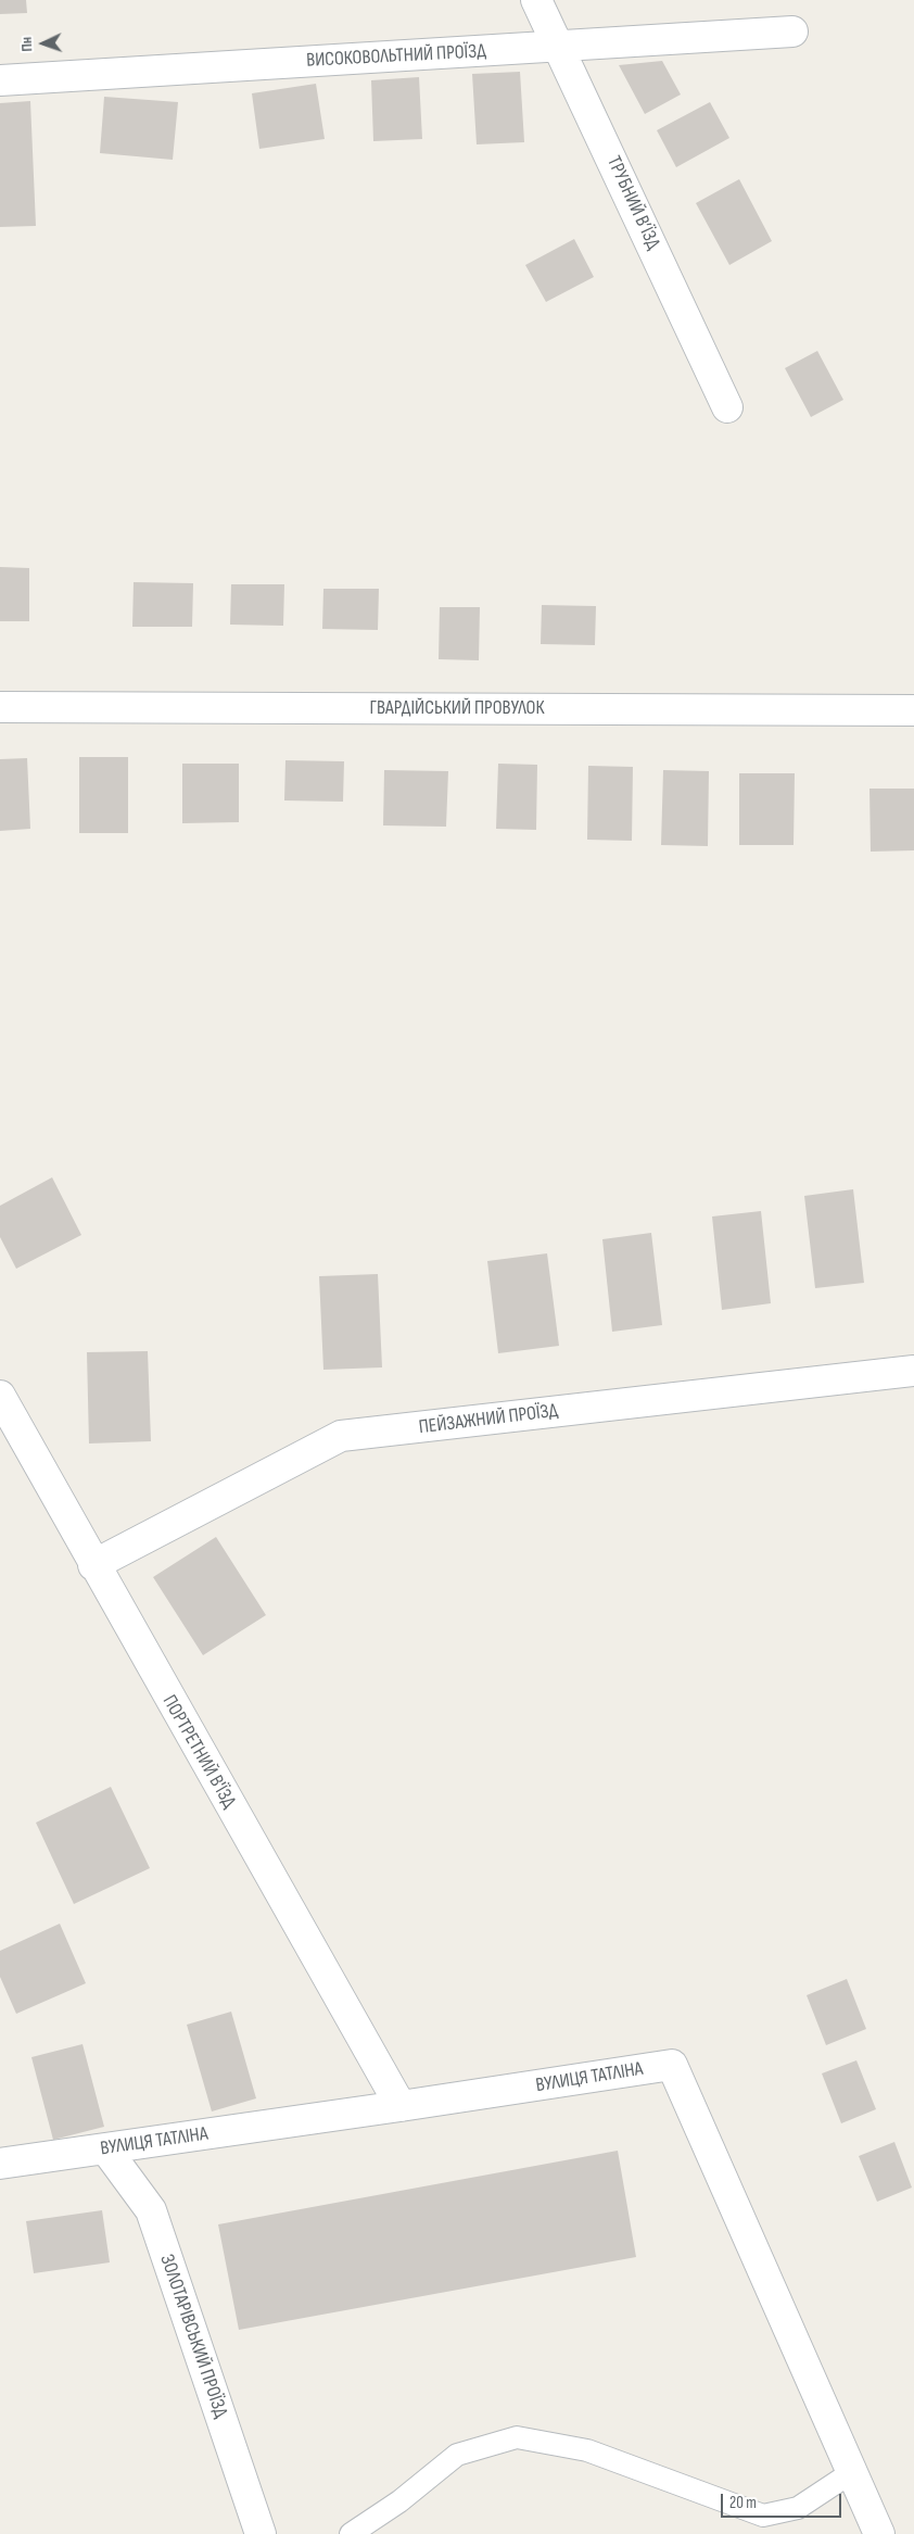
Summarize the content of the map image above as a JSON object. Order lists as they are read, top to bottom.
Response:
{
  "streets": {
    "street": [
      "ВИСОКОВОЛЬТНИЙ ПРОЇЗД",
      "ТРУБНИЙ В’ЇЗД",
      "ГВАРДІЙСЬКИЙ ПРОВУЛОК",
      "ПЕЙЗАЖНИЙ ПРОЇЗД",
      "ПОРТРЕТНИЙ В'ЇЗД",
      "ВУЛИЦЯ ТАТЛІНА",
      "ЗОЛОТАРІВСЬКИЙ ПРОЇЗД"
    ]
  },
  "crossings": [
    ["ВИСОКОВОЛЬТНИЙ ПРОЇЗД", "ТРУБНИЙ В’ЇЗД"],
    ["ПЕЙЗАЖНИЙ ПРОЇЗД", "ПОРТРЕТНИЙ В'ЇЗД"],
    ["ПОРТРЕТНИЙ В'ЇЗД", "ВУЛИЦЯ ТАТЛІНА"],
    ["ВУЛИЦЯ ТАТЛІНА", "ЗОЛОТАРІВСЬКИЙ ПРОЇЗД"]
  ],
  "scale_bar": "20 m",
  "north": "left"
}
